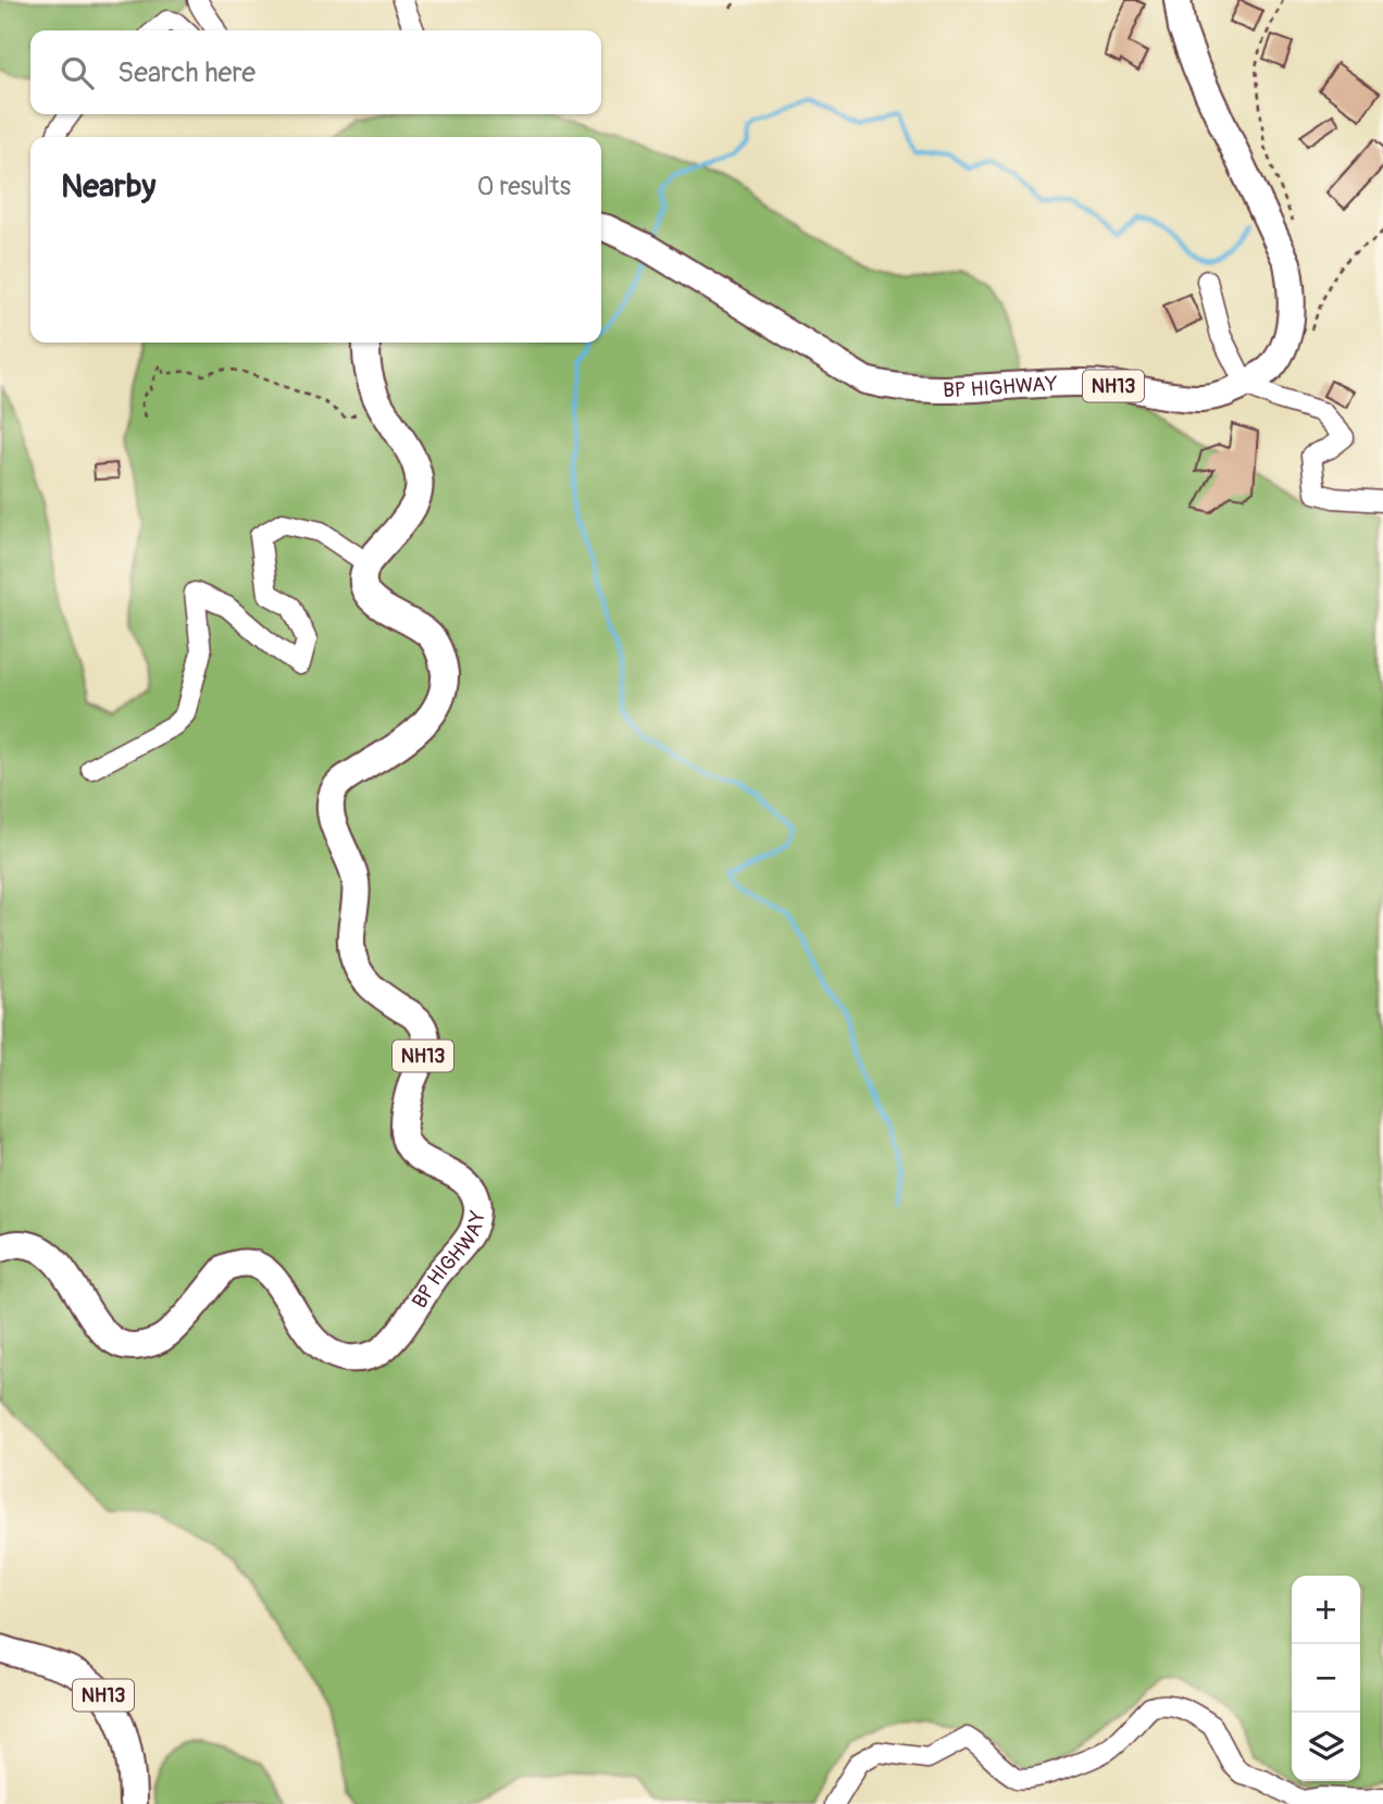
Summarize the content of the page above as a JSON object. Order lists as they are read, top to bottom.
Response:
{
  "streets": {
    "highway": ["NH13", "BP HIGHWAY"]
  },
  "page": {
    "search": "Search here",
    "heading": ["Nearby", "0 results"],
    "map_buttons": ["+", "−"]
  }
}
